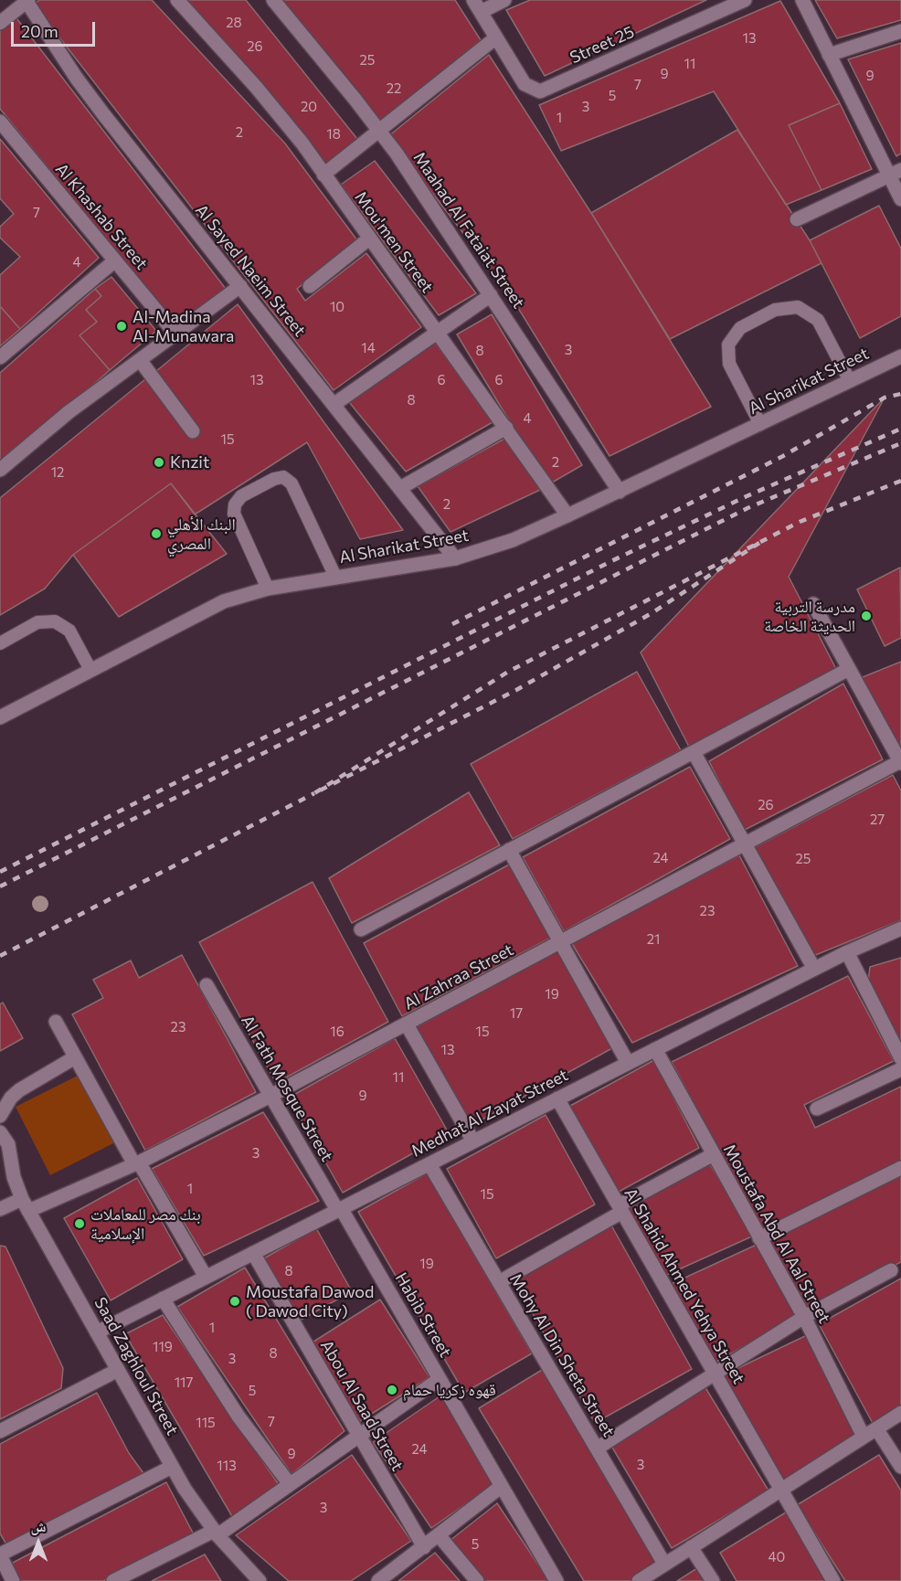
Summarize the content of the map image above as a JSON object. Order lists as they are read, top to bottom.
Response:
{
  "streets": {
    "street": [
      "Street 25",
      "Al Khashab Street",
      "Maahad Al Fataiat Street",
      "Mou'men Street",
      "Al Sayed Naeim Street",
      "Al Sharikat Street",
      "Al Zahraa Street",
      "Al Fath Mosque Street",
      "Medhat Al Zayat Street",
      "Moustafa Abd Al Aal Street",
      "Al Shahid Ahmed Yehya Street",
      "Habib Street",
      "Mohy Al Din Sheta Street",
      "Saad Zaghloul Street",
      "Abou Al Saad Street"
    ]
  },
  "crossings": [
    ["Maahad Al Fataiat Street", "Al Sharikat Street"],
    ["Mou'men Street", "Al Sharikat Street"],
    ["Al Sayed Naeim Street", "Al Sharikat Street"],
    ["Al Zahraa Street", "Al Fath Mosque Street"],
    ["Al Zahraa Street", "Saad Zaghloul Street"],
    ["Al Fath Mosque Street", "Medhat Al Zayat Street"],
    ["Al Fath Mosque Street", "Habib Street"],
    ["Medhat Al Zayat Street", "Moustafa Abd Al Aal Street"],
    ["Medhat Al Zayat Street", "Al Shahid Ahmed Yehya Street"],
    ["Medhat Al Zayat Street", "Habib Street"],
    ["Medhat Al Zayat Street", "Mohy Al Din Sheta Street"],
    ["Medhat Al Zayat Street", "Saad Zaghloul Street"],
    ["Medhat Al Zayat Street", "Abou Al Saad Street"]
  ],
  "places": [
    "Al-Madina Al-Munawara",
    "Knzit",
    "البنك الأهلي المصري",
    "مدرسة التربية الحديثة الخاصة",
    "بنك مصر للمعاملات الإسلامية",
    "Moustafa Dawod ( Dawod City)",
    "قهوه زكريا حمام"
  ],
  "house_numbers": [
    "28",
    "13",
    "26",
    "25",
    "11",
    "9",
    "9",
    "7",
    "22",
    "5",
    "20",
    "3",
    "1",
    "2",
    "18",
    "7",
    "4",
    "10",
    "14",
    "3",
    "8",
    "13",
    "6",
    "6",
    "8",
    "4",
    "15",
    "2",
    "12",
    "2",
    "26",
    "27",
    "24",
    "25",
    "23",
    "21",
    "19",
    "17",
    "23",
    "16",
    "15",
    "13",
    "11",
    "9",
    "3",
    "1",
    "15",
    "19",
    "8",
    "1",
    "119",
    "8",
    "3",
    "117",
    "5",
    "7",
    "115",
    "24",
    "9",
    "3",
    "113",
    "3",
    "5",
    "40"
  ],
  "scale_bar": "20 m",
  "north": "top"
}
